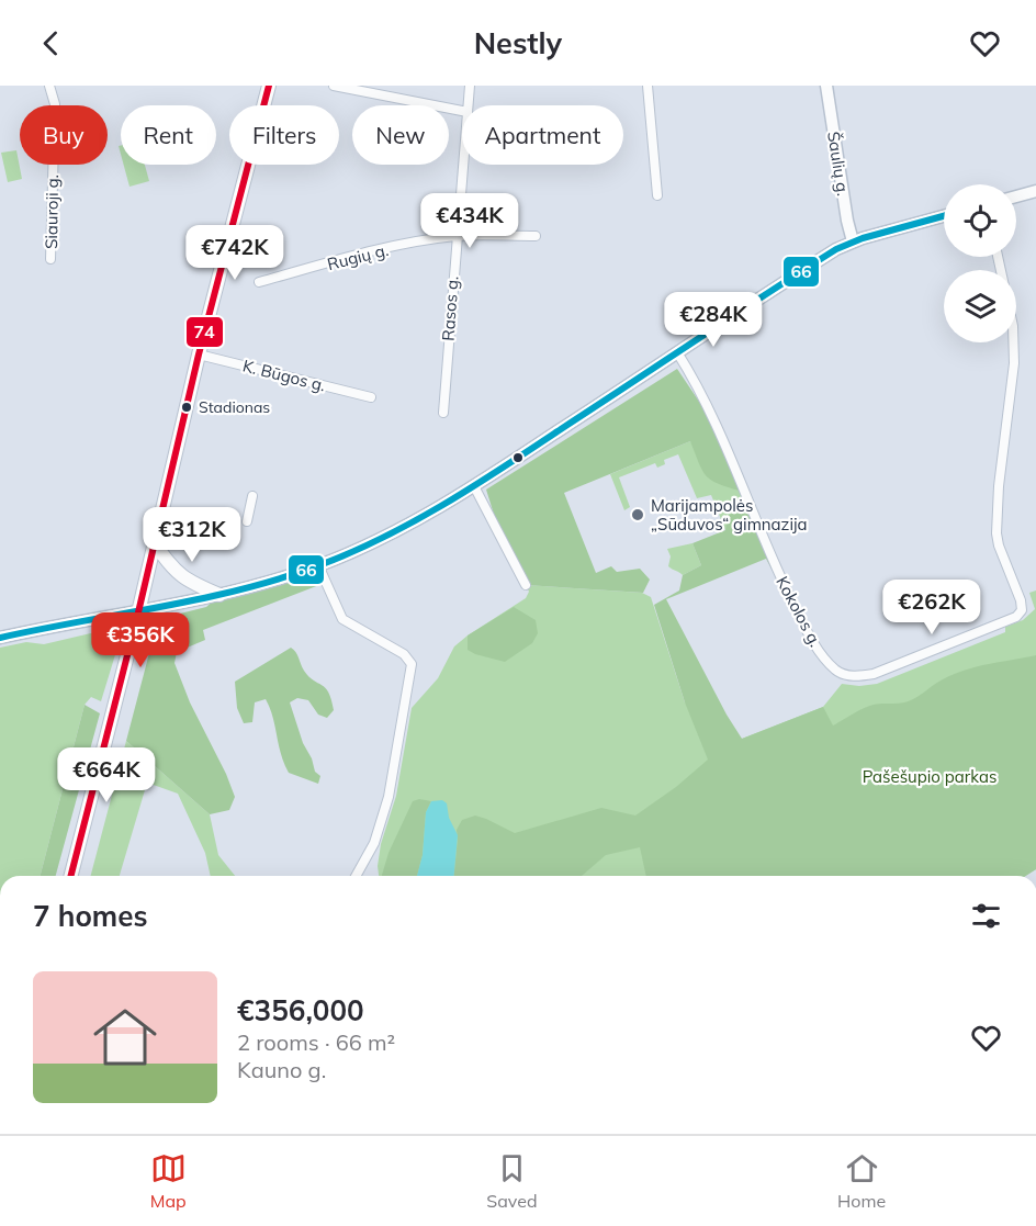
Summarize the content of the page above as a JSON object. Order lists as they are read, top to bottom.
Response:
{
  "streets": {
    "street": [
      "Šaulių g.",
      "Siauroji g.",
      "Rugių g.",
      "Rasos g.",
      "K. Būgos g.",
      "Kokolos g."
    ]
  },
  "crossings": [
    ["Rugių g.", "Rasos g."]
  ],
  "parks": ["Pašešupio parkas"],
  "places": ["Stadionas", "Marijampolės „Sūduvos“ gimnazija"],
  "lines": ["transit line 74", "transit line 66"],
  "page": {
    "header": "Nestly",
    "chip": [
      "Buy",
      "Rent",
      "Filters",
      "New",
      "Apartment"
    ],
    "price": [
      "€434K",
      "€742K",
      "€284K",
      "€312K",
      "€262K",
      "€356K",
      "€664K"
    ],
    "heading": "7 homes",
    "list": [
      {
        "name": "€356,000",
        "note": "2 rooms · 66 m² · Kauno g."
      }
    ],
    "tabs": ["Map", "Saved", "Home"]
  }
}
